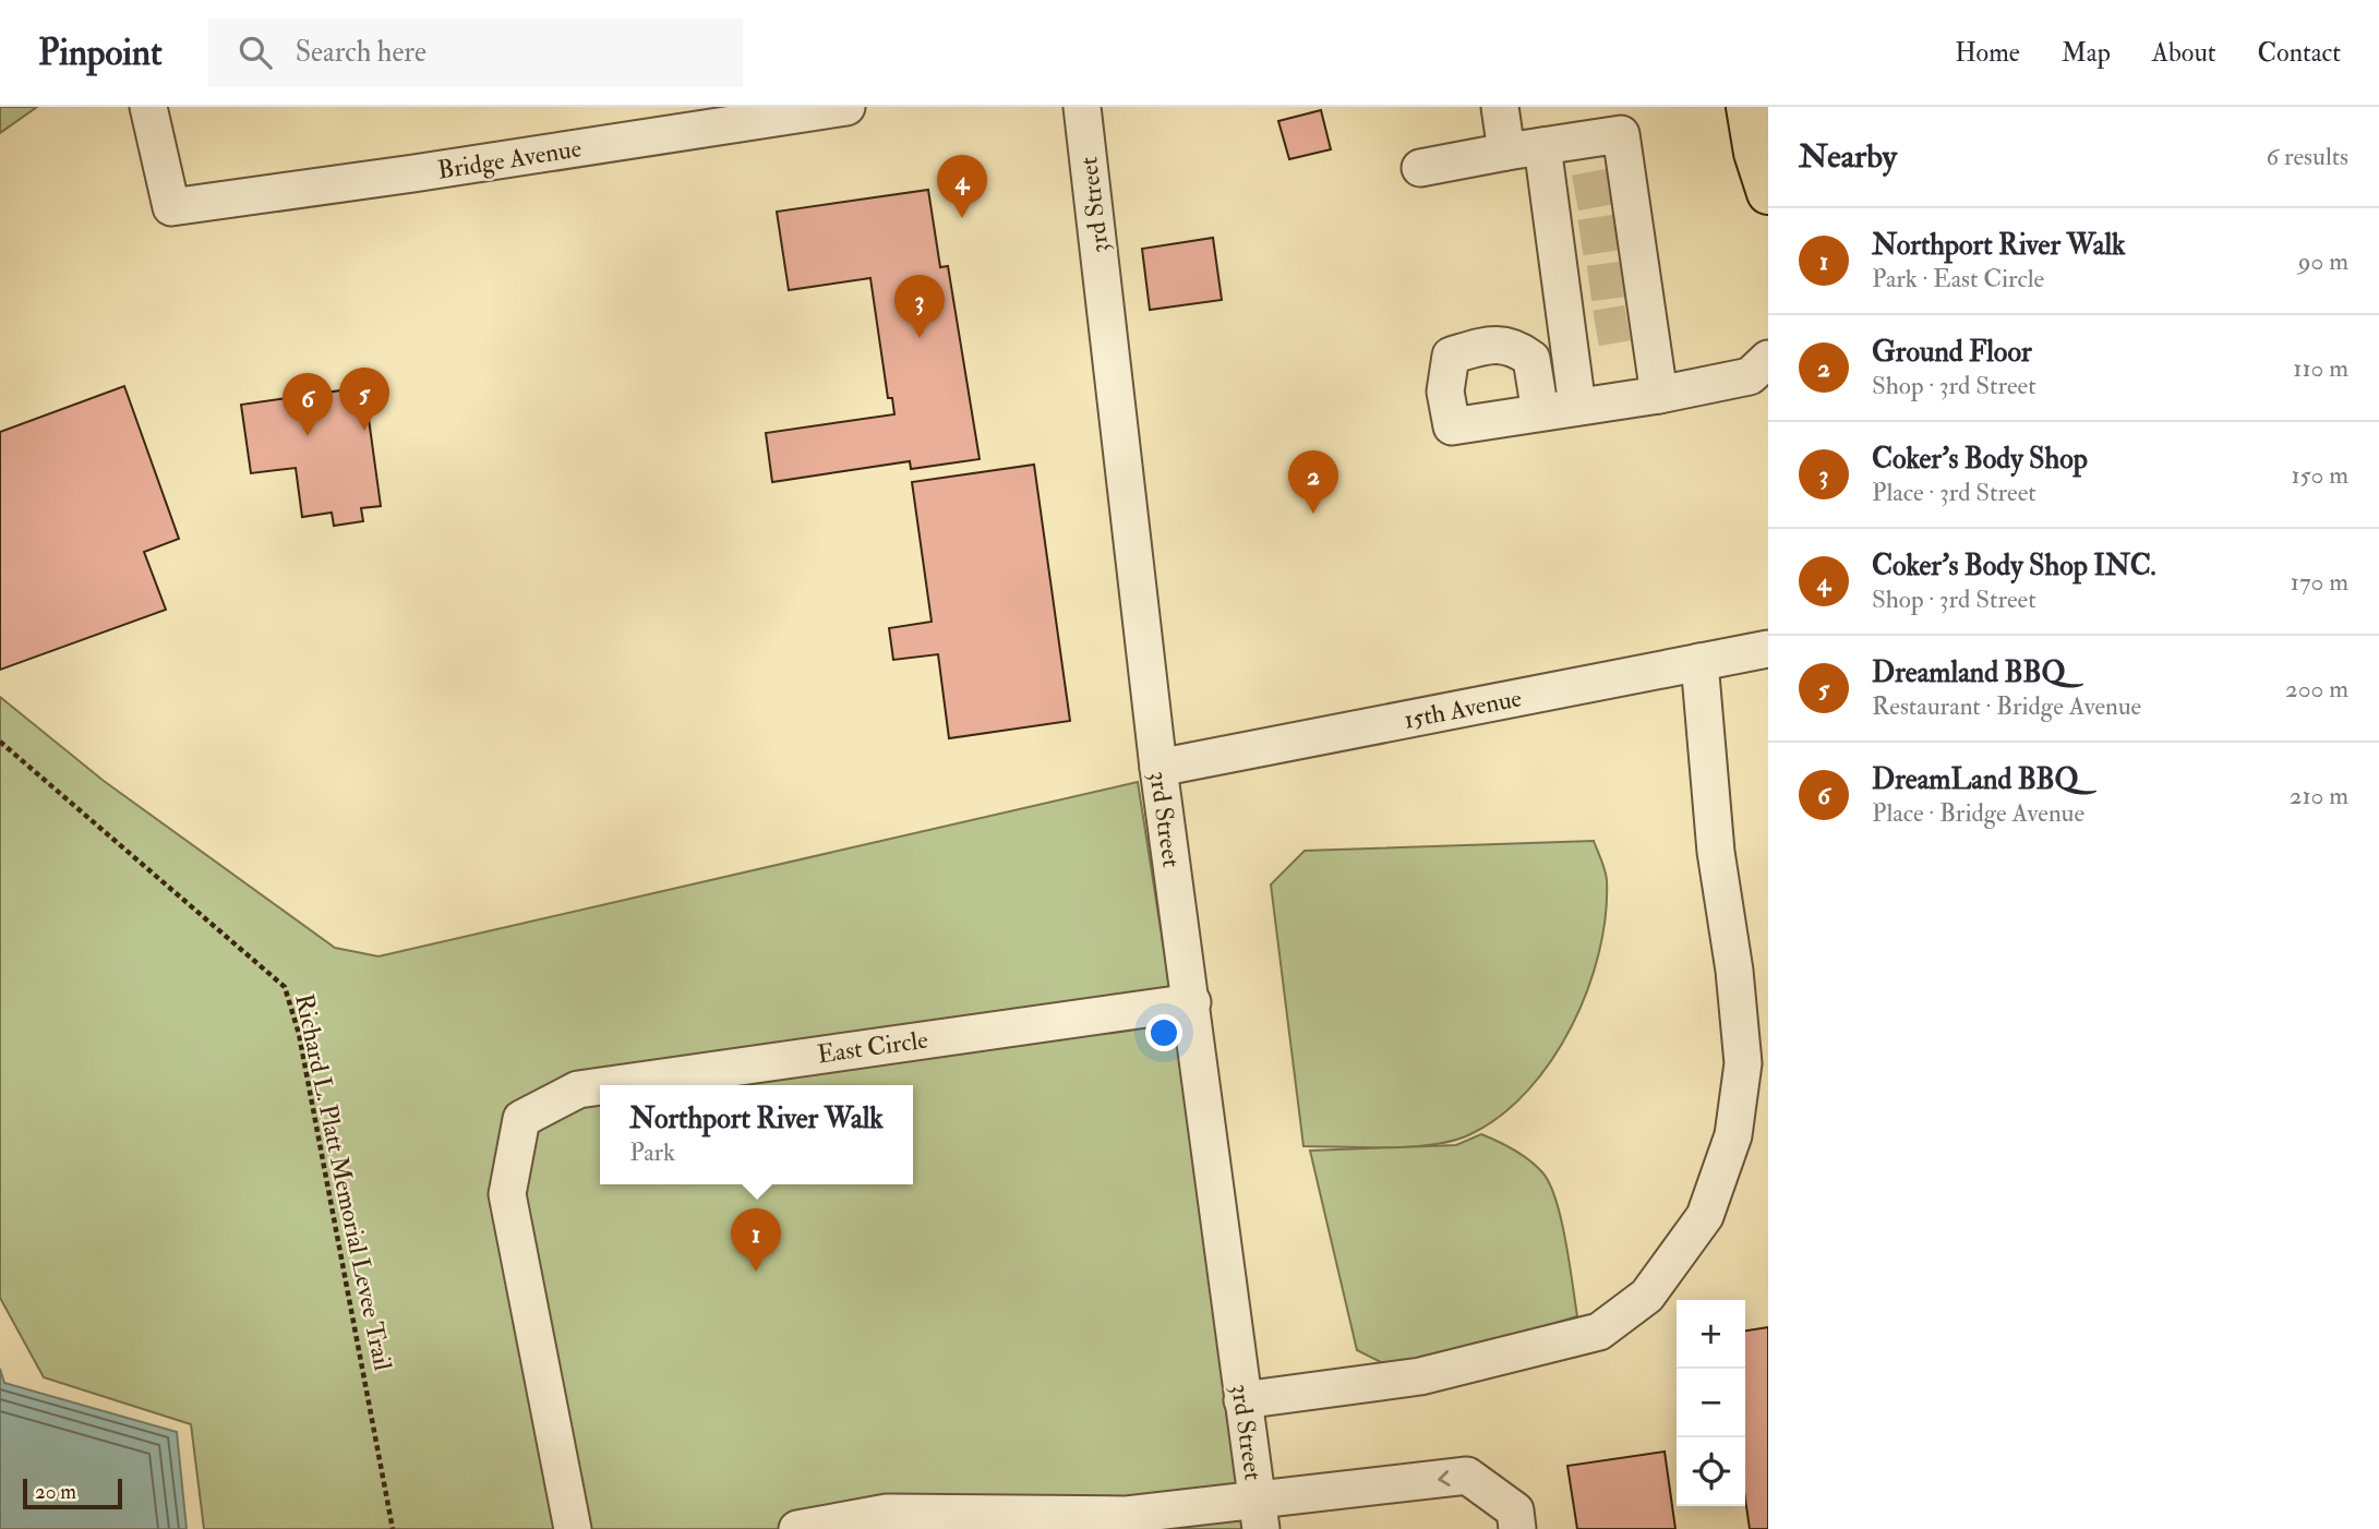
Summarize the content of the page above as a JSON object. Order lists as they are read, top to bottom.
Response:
{
  "streets": {
    "street": [
      "Bridge Avenue",
      "3rd Street",
      "15th Avenue",
      "East Circle"
    ],
    "path": ["Richard L. Platt Memorial Levee Trail"]
  },
  "crossings": [
    ["3rd Street", "15th Avenue"],
    ["3rd Street", "East Circle"]
  ],
  "scale_bar": "20 m",
  "page": {
    "header": "Pinpoint",
    "search": "Search here",
    "nav": [
      "Home",
      "Map",
      "About",
      "Contact"
    ],
    "heading": ["Nearby", "6 results"],
    "pins": [
      "4",
      "3",
      "5",
      "6",
      "2",
      "1"
    ],
    "list": [
      {
        "mark": "1",
        "name": "Northport River Walk",
        "note": "Park · East Circle",
        "value": "90 m"
      },
      {
        "mark": "2",
        "name": "Ground Floor",
        "note": "Shop · 3rd Street",
        "value": "110 m"
      },
      {
        "mark": "3",
        "name": "Coker's Body Shop",
        "note": "Place · 3rd Street",
        "value": "150 m"
      },
      {
        "mark": "4",
        "name": "Coker's Body Shop INC.",
        "note": "Shop · 3rd Street",
        "value": "170 m"
      },
      {
        "mark": "5",
        "name": "Dreamland BBQ",
        "note": "Restaurant · Bridge Avenue",
        "value": "200 m"
      },
      {
        "mark": "6",
        "name": "DreamLand BBQ",
        "note": "Place · Bridge Avenue",
        "value": "210 m"
      }
    ],
    "popup": ["Northport River Walk", "Park"],
    "map_buttons": ["+", "−"],
    "scale": "20 m"
  }
}
